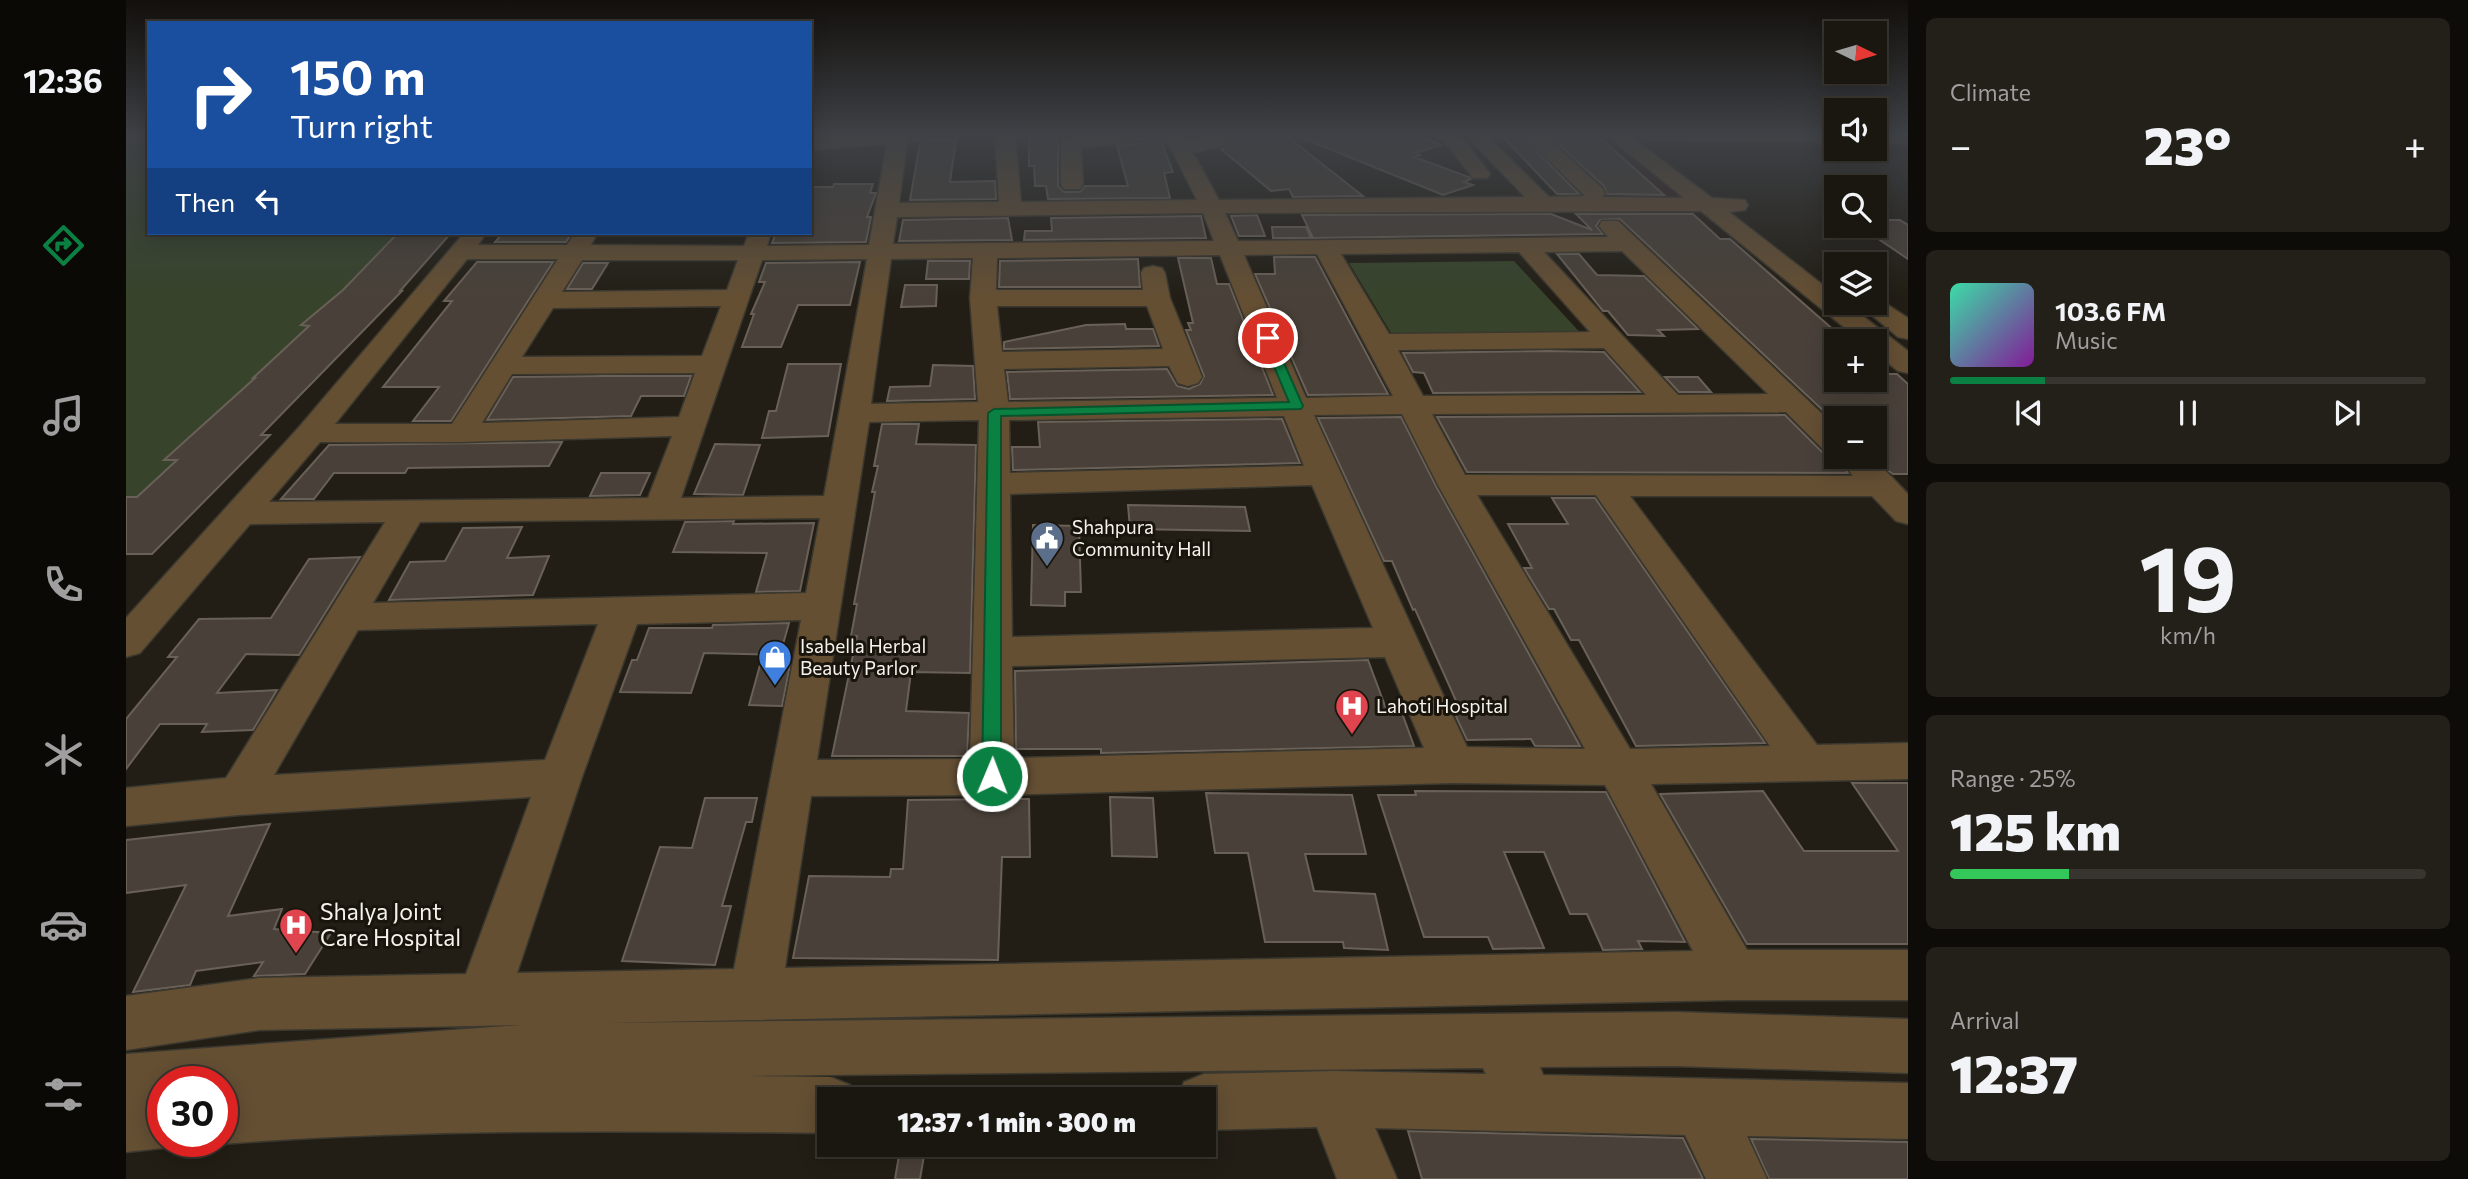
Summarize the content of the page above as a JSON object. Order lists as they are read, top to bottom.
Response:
{
  "places": {
    "public building": ["Shahpura Community Hall"],
    "shop": ["Isabella Herbal Beauty Parlor"],
    "hospital": ["Lahoti Hospital", "Shalya Joint Care Hospital"]
  },
  "north": "right",
  "page": {
    "tabs": "12:36",
    "tile": [
      "Climate",
      ["19", "km/h"],
      ["Range · 25%", "125 km"],
      ["Arrival", "12:37"]
    ],
    "map_buttons": ["+", "−"],
    "turn": ["150 m", "Turn right"],
    "heat": ["−", "23°", "+"],
    "then": "Then",
    "song": ["103.6 FM", "Music"],
    "limit": "30",
    "trip": "12:37 · 1 min · 300 m"
  }
}
